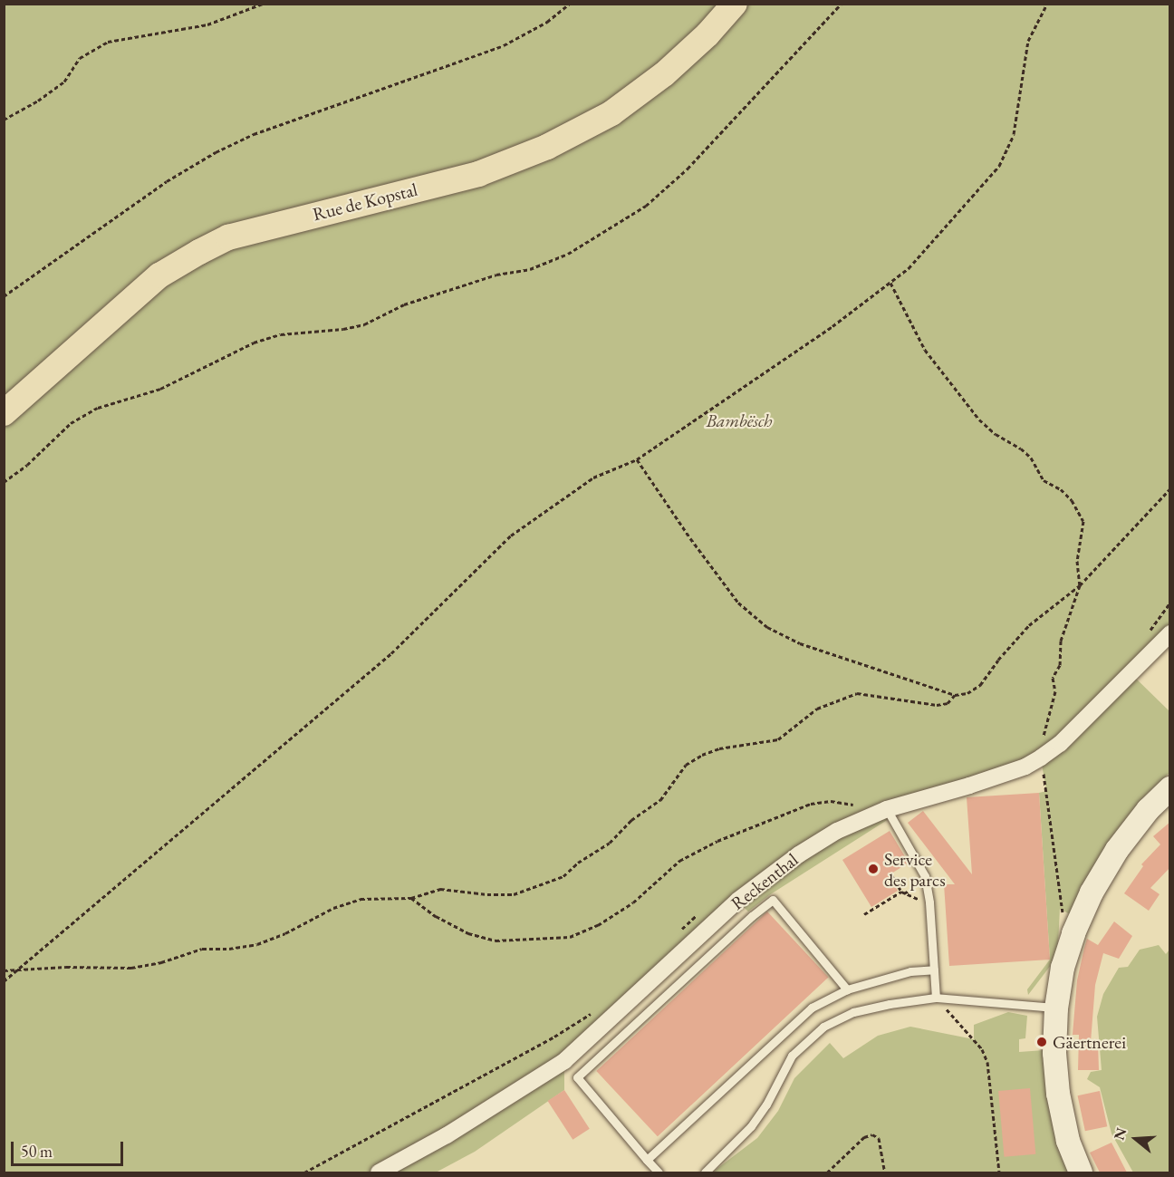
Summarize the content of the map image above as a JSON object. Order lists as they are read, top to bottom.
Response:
{
  "streets": {
    "main road": ["Rue de Kopstal"],
    "street": ["Reckenthal"]
  },
  "parks": ["Bambësch"],
  "places": ["Service des parcs", "Gäertnerei"],
  "scale_bar": "50 m",
  "north": "left"
}
